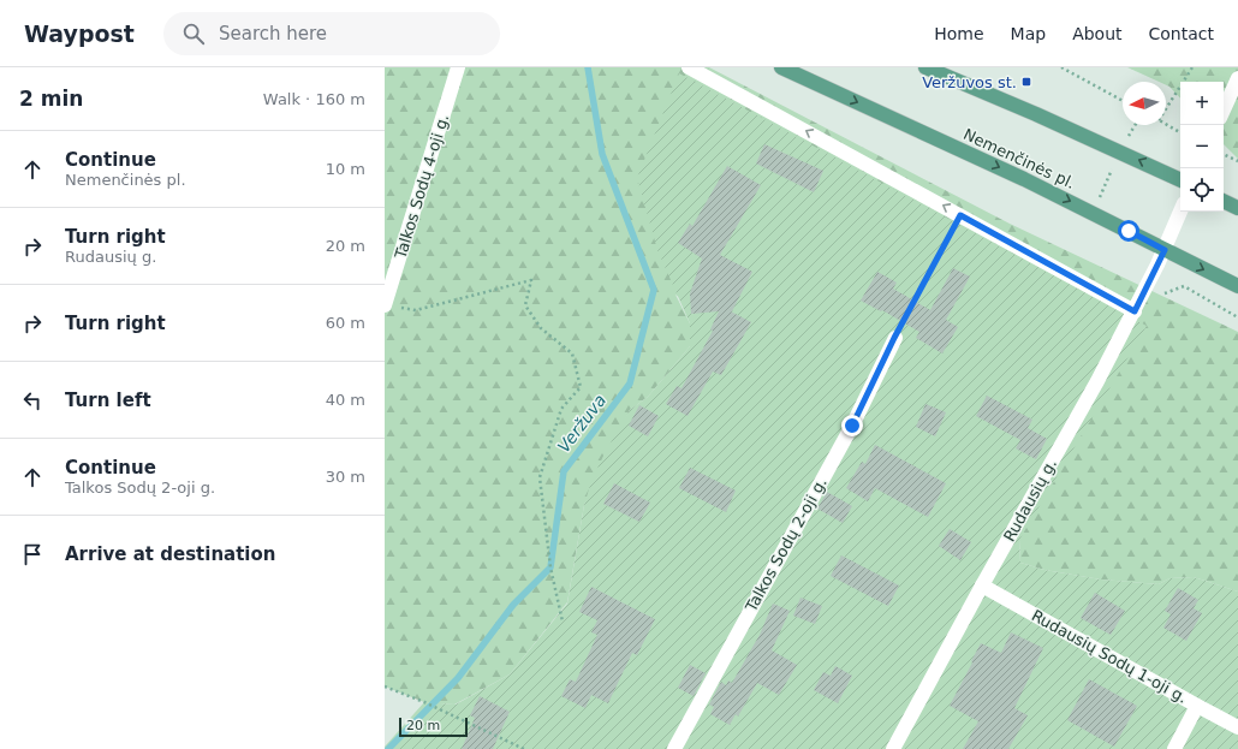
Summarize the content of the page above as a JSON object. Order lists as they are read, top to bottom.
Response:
{
  "streets": {
    "main road": ["Nemenčinės pl."],
    "street": [
      "Talkos Sodų 4-oji g.",
      "Rudausių g.",
      "Talkos Sodų 2-oji g.",
      "Rudausių Sodų 1-oji g."
    ]
  },
  "crossings": [
    ["Nemenčinės pl.", "Rudausių g."],
    ["Rudausių g.", "Rudausių Sodų 1-oji g."]
  ],
  "water": ["Veržuva"],
  "places": {
    "transit": ["Veržuvos st."]
  },
  "scale_bar": "20 m",
  "north": "left",
  "page": {
    "header": "Waypost",
    "search": "Search here",
    "nav": [
      "Home",
      "Map",
      "About",
      "Contact"
    ],
    "heading": ["2 min", "Walk · 160 m"],
    "map_buttons": ["+", "−"],
    "list": [
      ["Continue", "Nemenčinės pl.", "10 m"],
      ["Turn right", "Rudausių g.", "20 m"],
      ["Turn right", "60 m"],
      ["Turn left", "40 m"],
      ["Continue", "Talkos Sodų 2-oji g.", "30 m"],
      "Arrive at destination"
    ],
    "scale": "20 m"
  }
}
